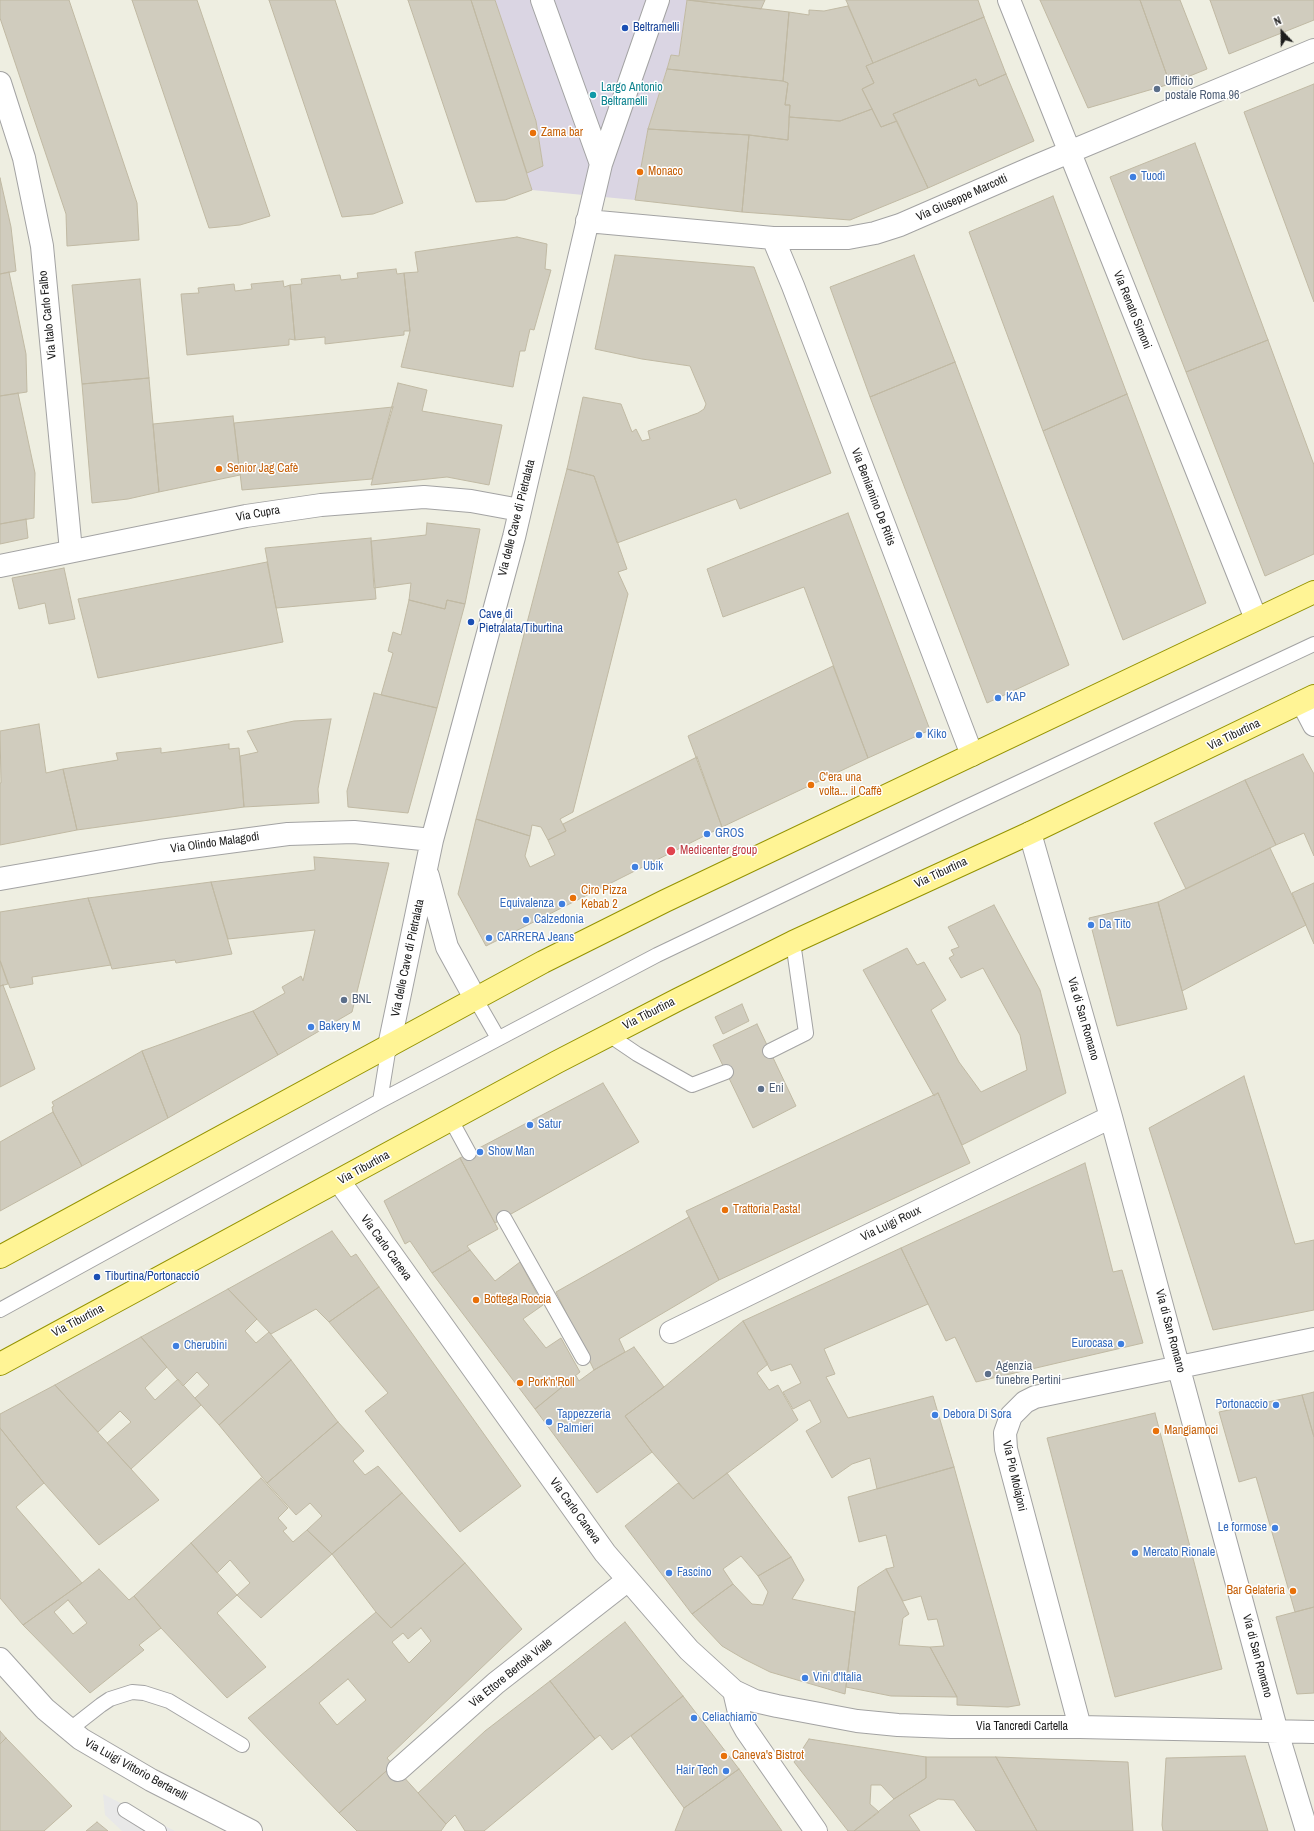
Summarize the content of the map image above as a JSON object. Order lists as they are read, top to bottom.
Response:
{
  "streets": {
    "main road": ["Via Tiburtina"],
    "street": [
      "Via Giuseppe Marcotti",
      "Via Renato Simoni",
      "Via Italo Carlo Falbo",
      "Via Beniamino De Ritis",
      "Via Cupra",
      "Via delle Cave di Pietralata",
      "Via Olindo Malagodi",
      "Via di San Romano",
      "Via Luigi Roux",
      "Via Carlo Caneva",
      "Via Pio Molajoni",
      "Via Ettore Bertolè Viale",
      "Via Tancredi Cartella",
      "Via Luigi Vittorio Bertarelli"
    ]
  },
  "crossings": [
    ["Via Giuseppe Marcotti", "Via Renato Simoni"],
    ["Via Giuseppe Marcotti", "Via Beniamino De Ritis"],
    ["Via Giuseppe Marcotti", "Via delle Cave di Pietralata"],
    ["Via Italo Carlo Falbo", "Via Cupra"],
    ["Via Cupra", "Via delle Cave di Pietralata"],
    ["Via delle Cave di Pietralata", "Via Olindo Malagodi"],
    ["Via Tiburtina", "Via di San Romano"],
    ["Via Tiburtina", "Via Carlo Caneva"],
    ["Via di San Romano", "Via Luigi Roux"],
    ["Via di San Romano", "Via Pio Molajoni"],
    ["Via di San Romano", "Via Tancredi Cartella"],
    ["Via Carlo Caneva", "Via Ettore Bertolè Viale"],
    ["Via Carlo Caneva", "Via Tancredi Cartella"],
    ["Via Pio Molajoni", "Via Tancredi Cartella"]
  ],
  "places": [
    "Beltramelli",
    "Ufficio postale Roma 96",
    "Largo Antonio Beltramelli",
    "Zama bar",
    "Monaco",
    "Tuodì",
    "Senior Jag Cafè",
    "Cave di Pietralata/Tiburtina",
    "KAP",
    "Kiko",
    "C'era una volta... il Caffè",
    "GROS",
    "Medicenter group",
    "Ubik",
    "Ciro Pizza Kebab 2",
    "Equivalenza",
    "Calzedonia",
    "Da Tito",
    "CARRERA Jeans",
    "BNL",
    "Bakery M",
    "Eni",
    "Satur",
    "Show Man",
    "Trattoria Pasta!",
    "Tiburtina/Portonaccio",
    "Bottega Roccia",
    "Eurocasa",
    "Cherubini",
    "Agenzia funebre Pertini",
    "Pork'n'Roll",
    "Portonaccio",
    "Debora Di Sora",
    "Tappezzeria Palmieri",
    "Mangiamoci",
    "Le formose",
    "Mercato Rionale",
    "Fascino",
    "Bar Gelateria",
    "Vini d'Italia",
    "Celiachiamo",
    "Caneva's Bistrot",
    "Hair Tech"
  ],
  "north": "top"
}
